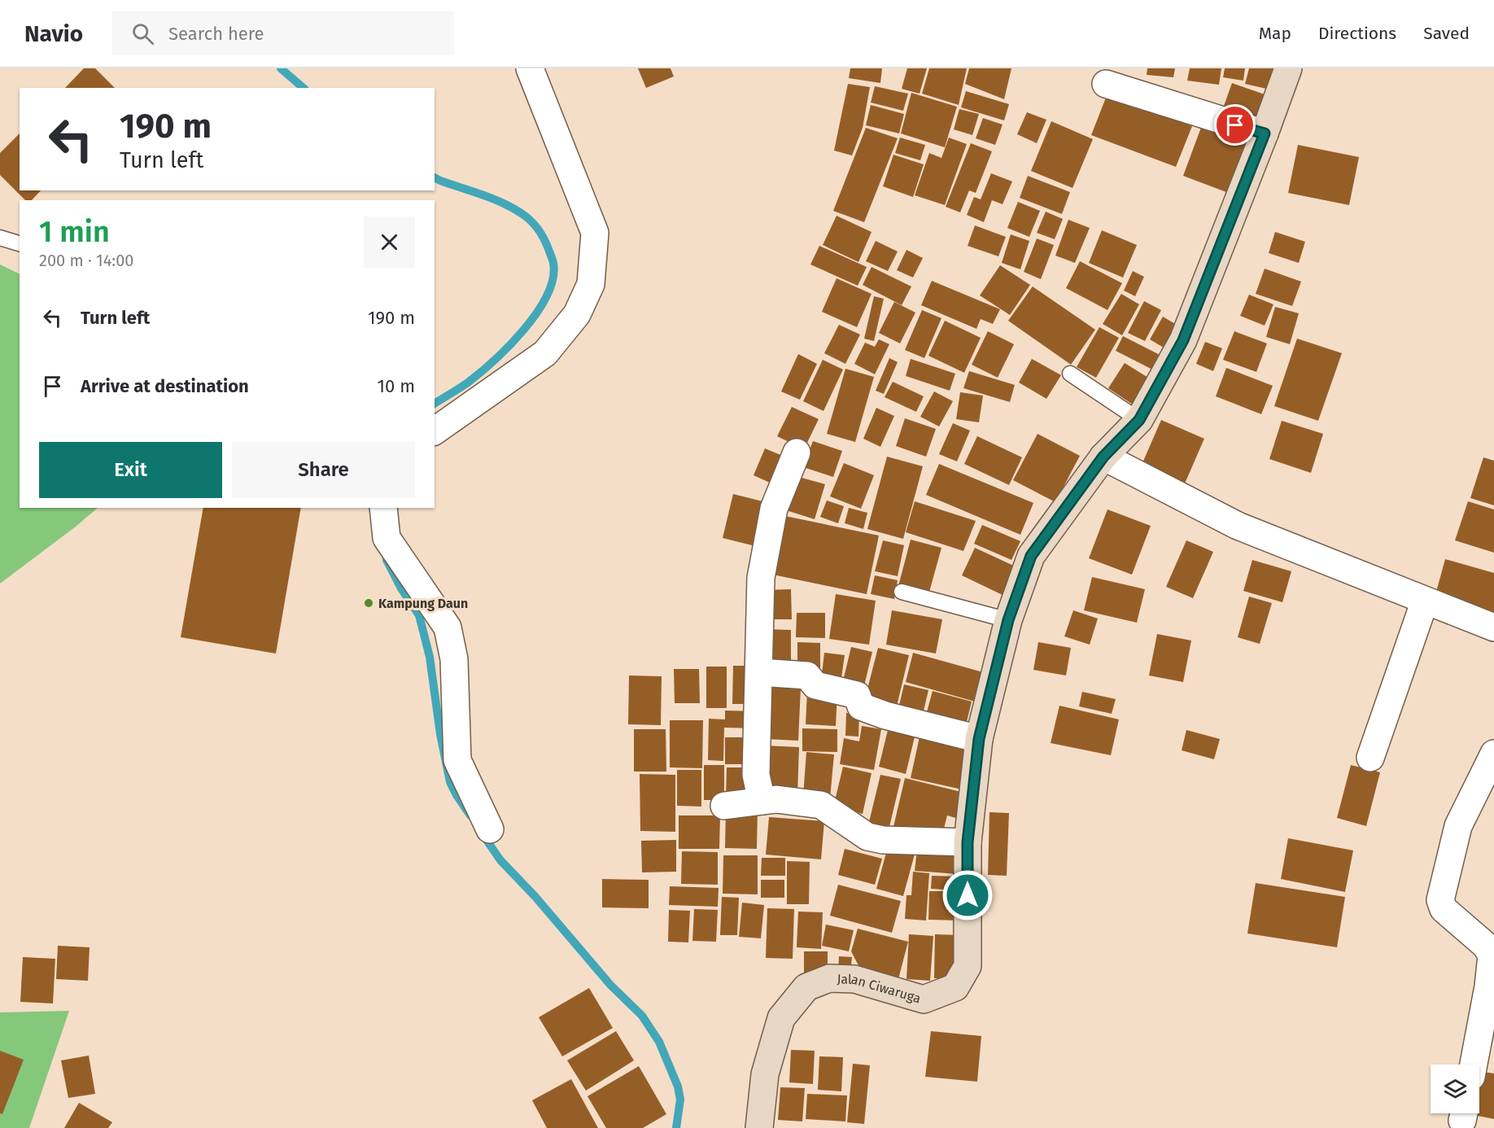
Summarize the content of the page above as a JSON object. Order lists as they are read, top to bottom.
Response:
{
  "streets": {
    "street": ["Jalan Ciwaruga"]
  },
  "places": ["Kampung Daun"],
  "page": {
    "header": "Navio",
    "search": "Search here",
    "nav": ["Map", "Directions", "Saved"],
    "turn": ["190 m", "Turn left"],
    "heading": ["1 min", "200 m · 14:00"],
    "list": [
      {
        "name": "Turn left",
        "value": "190 m"
      },
      {
        "name": "Arrive at destination",
        "value": "10 m"
      }
    ],
    "buttons": ["Exit", "Share"]
  }
}
